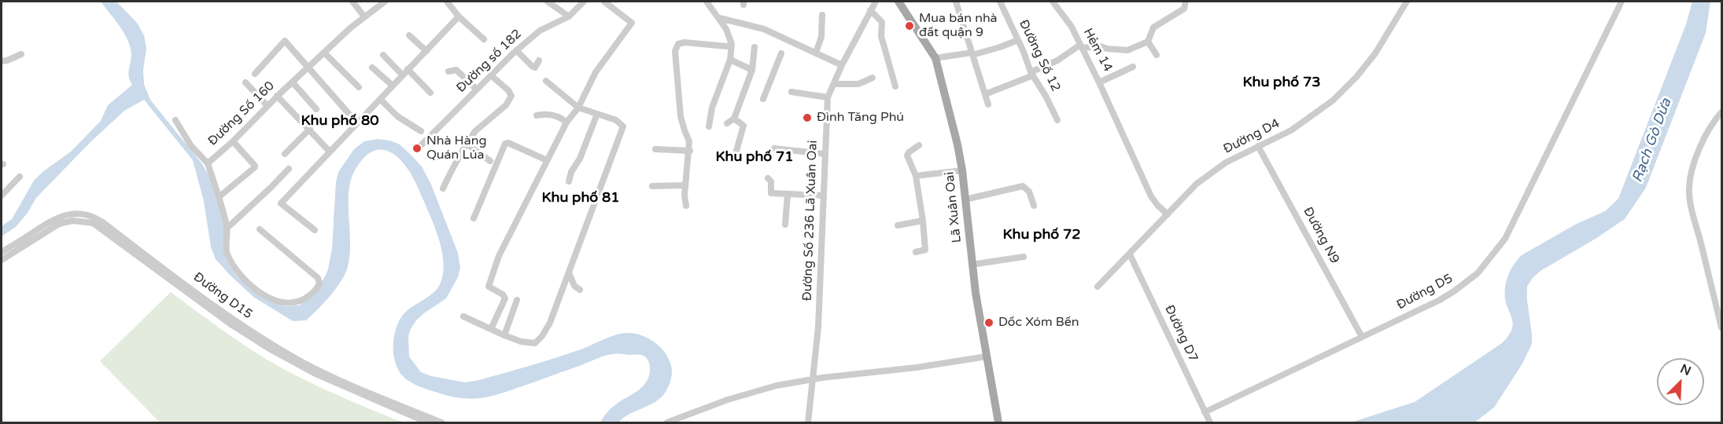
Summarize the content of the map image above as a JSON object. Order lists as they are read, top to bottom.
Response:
{
  "streets": {
    "main road": ["Lã Xuân Oai"],
    "street": [
      "Hẻm 14",
      "Đường Số 12",
      "Đường số 182",
      "Đường Số 160",
      "Đường D4",
      "Đường Số 236 Lã Xuân Oai",
      "Đường N9",
      "Đường D5",
      "Đường D15",
      "Đường D7"
    ]
  },
  "crossings": [
    ["Đường D4", "Đường N9"],
    ["Đường D4", "Đường D7"],
    ["Đường N9", "Đường D5"],
    ["Đường D5", "Đường D7"]
  ],
  "districts": [
    "Khu phố 73",
    "Khu phố 80",
    "Khu phố 71",
    "Khu phố 81",
    "Khu phố 72"
  ],
  "water": ["Rạch Gò Dừa"],
  "places": [
    "Mua bán nhà đất quận 9",
    "Đình Tăng Phú",
    "Nhà Hàng Quán Lúa",
    "Dốc Xóm Bến"
  ],
  "north": "top right"
}
